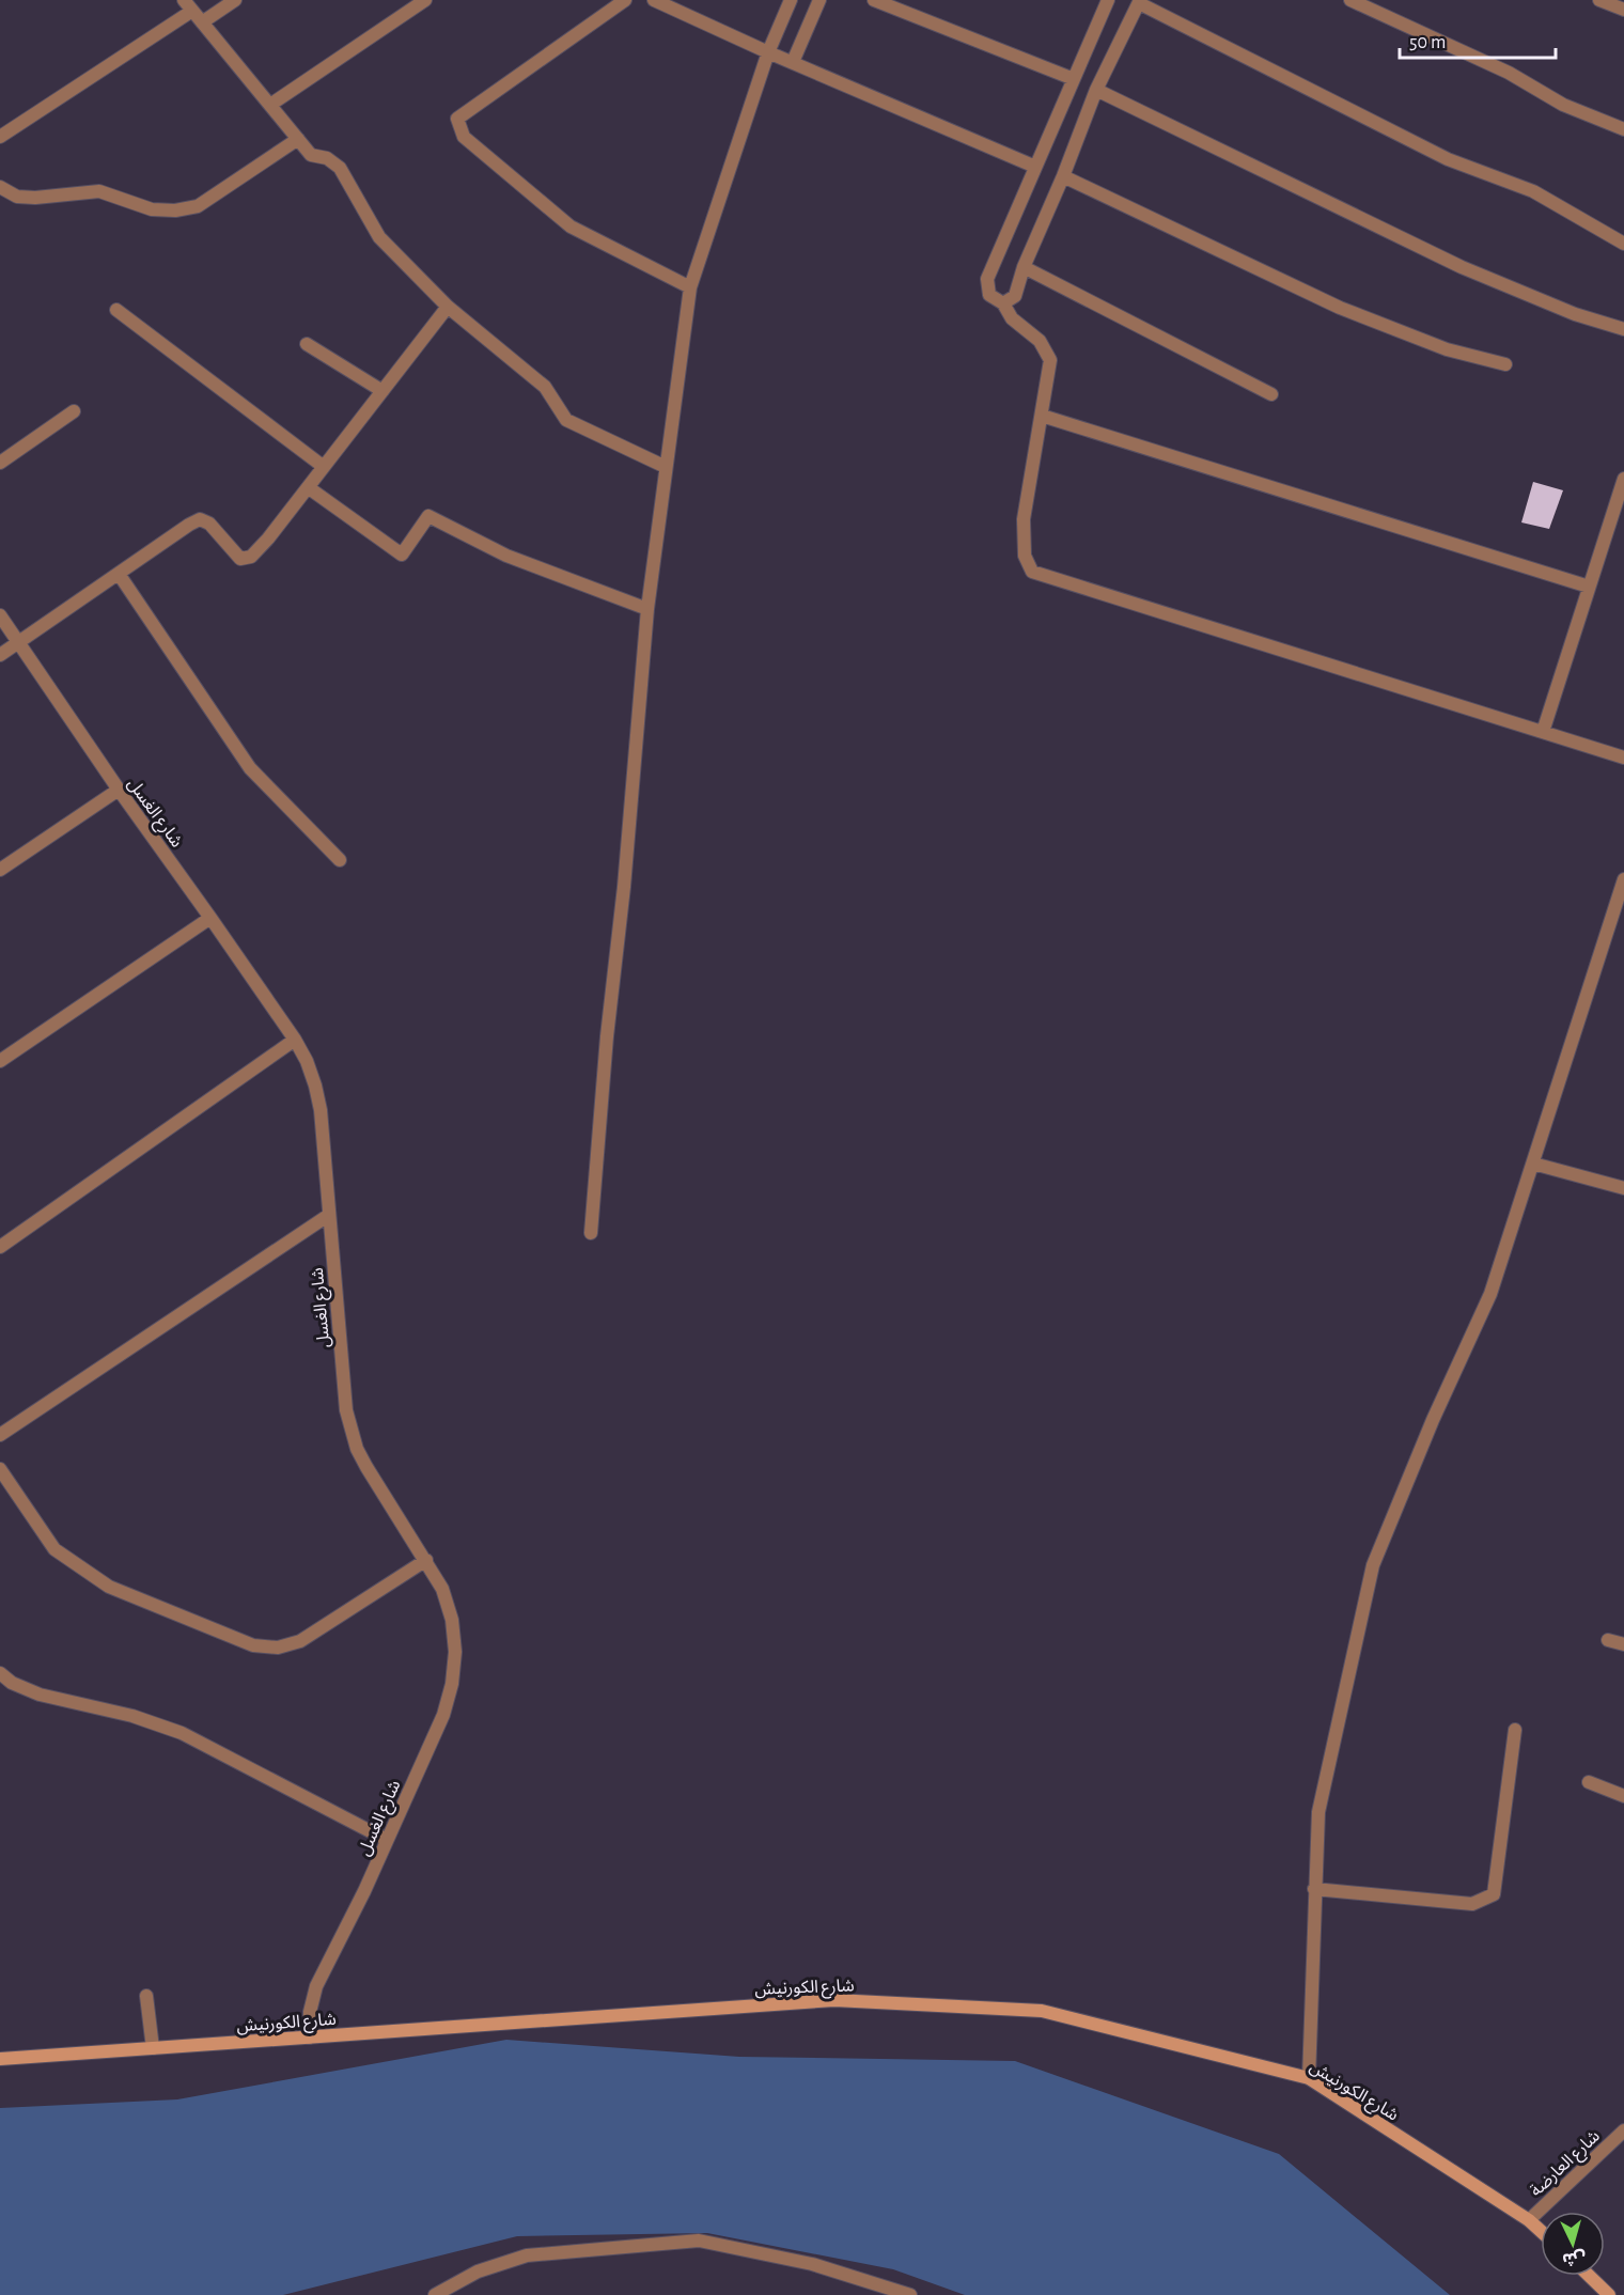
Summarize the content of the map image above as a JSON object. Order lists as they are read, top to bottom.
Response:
{
  "streets": {
    "street": ["شارع الغسل", "شارع الكورنيش", "شارع العارضة"]
  },
  "crossings": [
    ["شارع الغسل", "شارع الكورنيش"],
    ["شارع الكورنيش", "شارع العارضة"]
  ],
  "scale_bar": "50 m",
  "north": "bottom"
}
